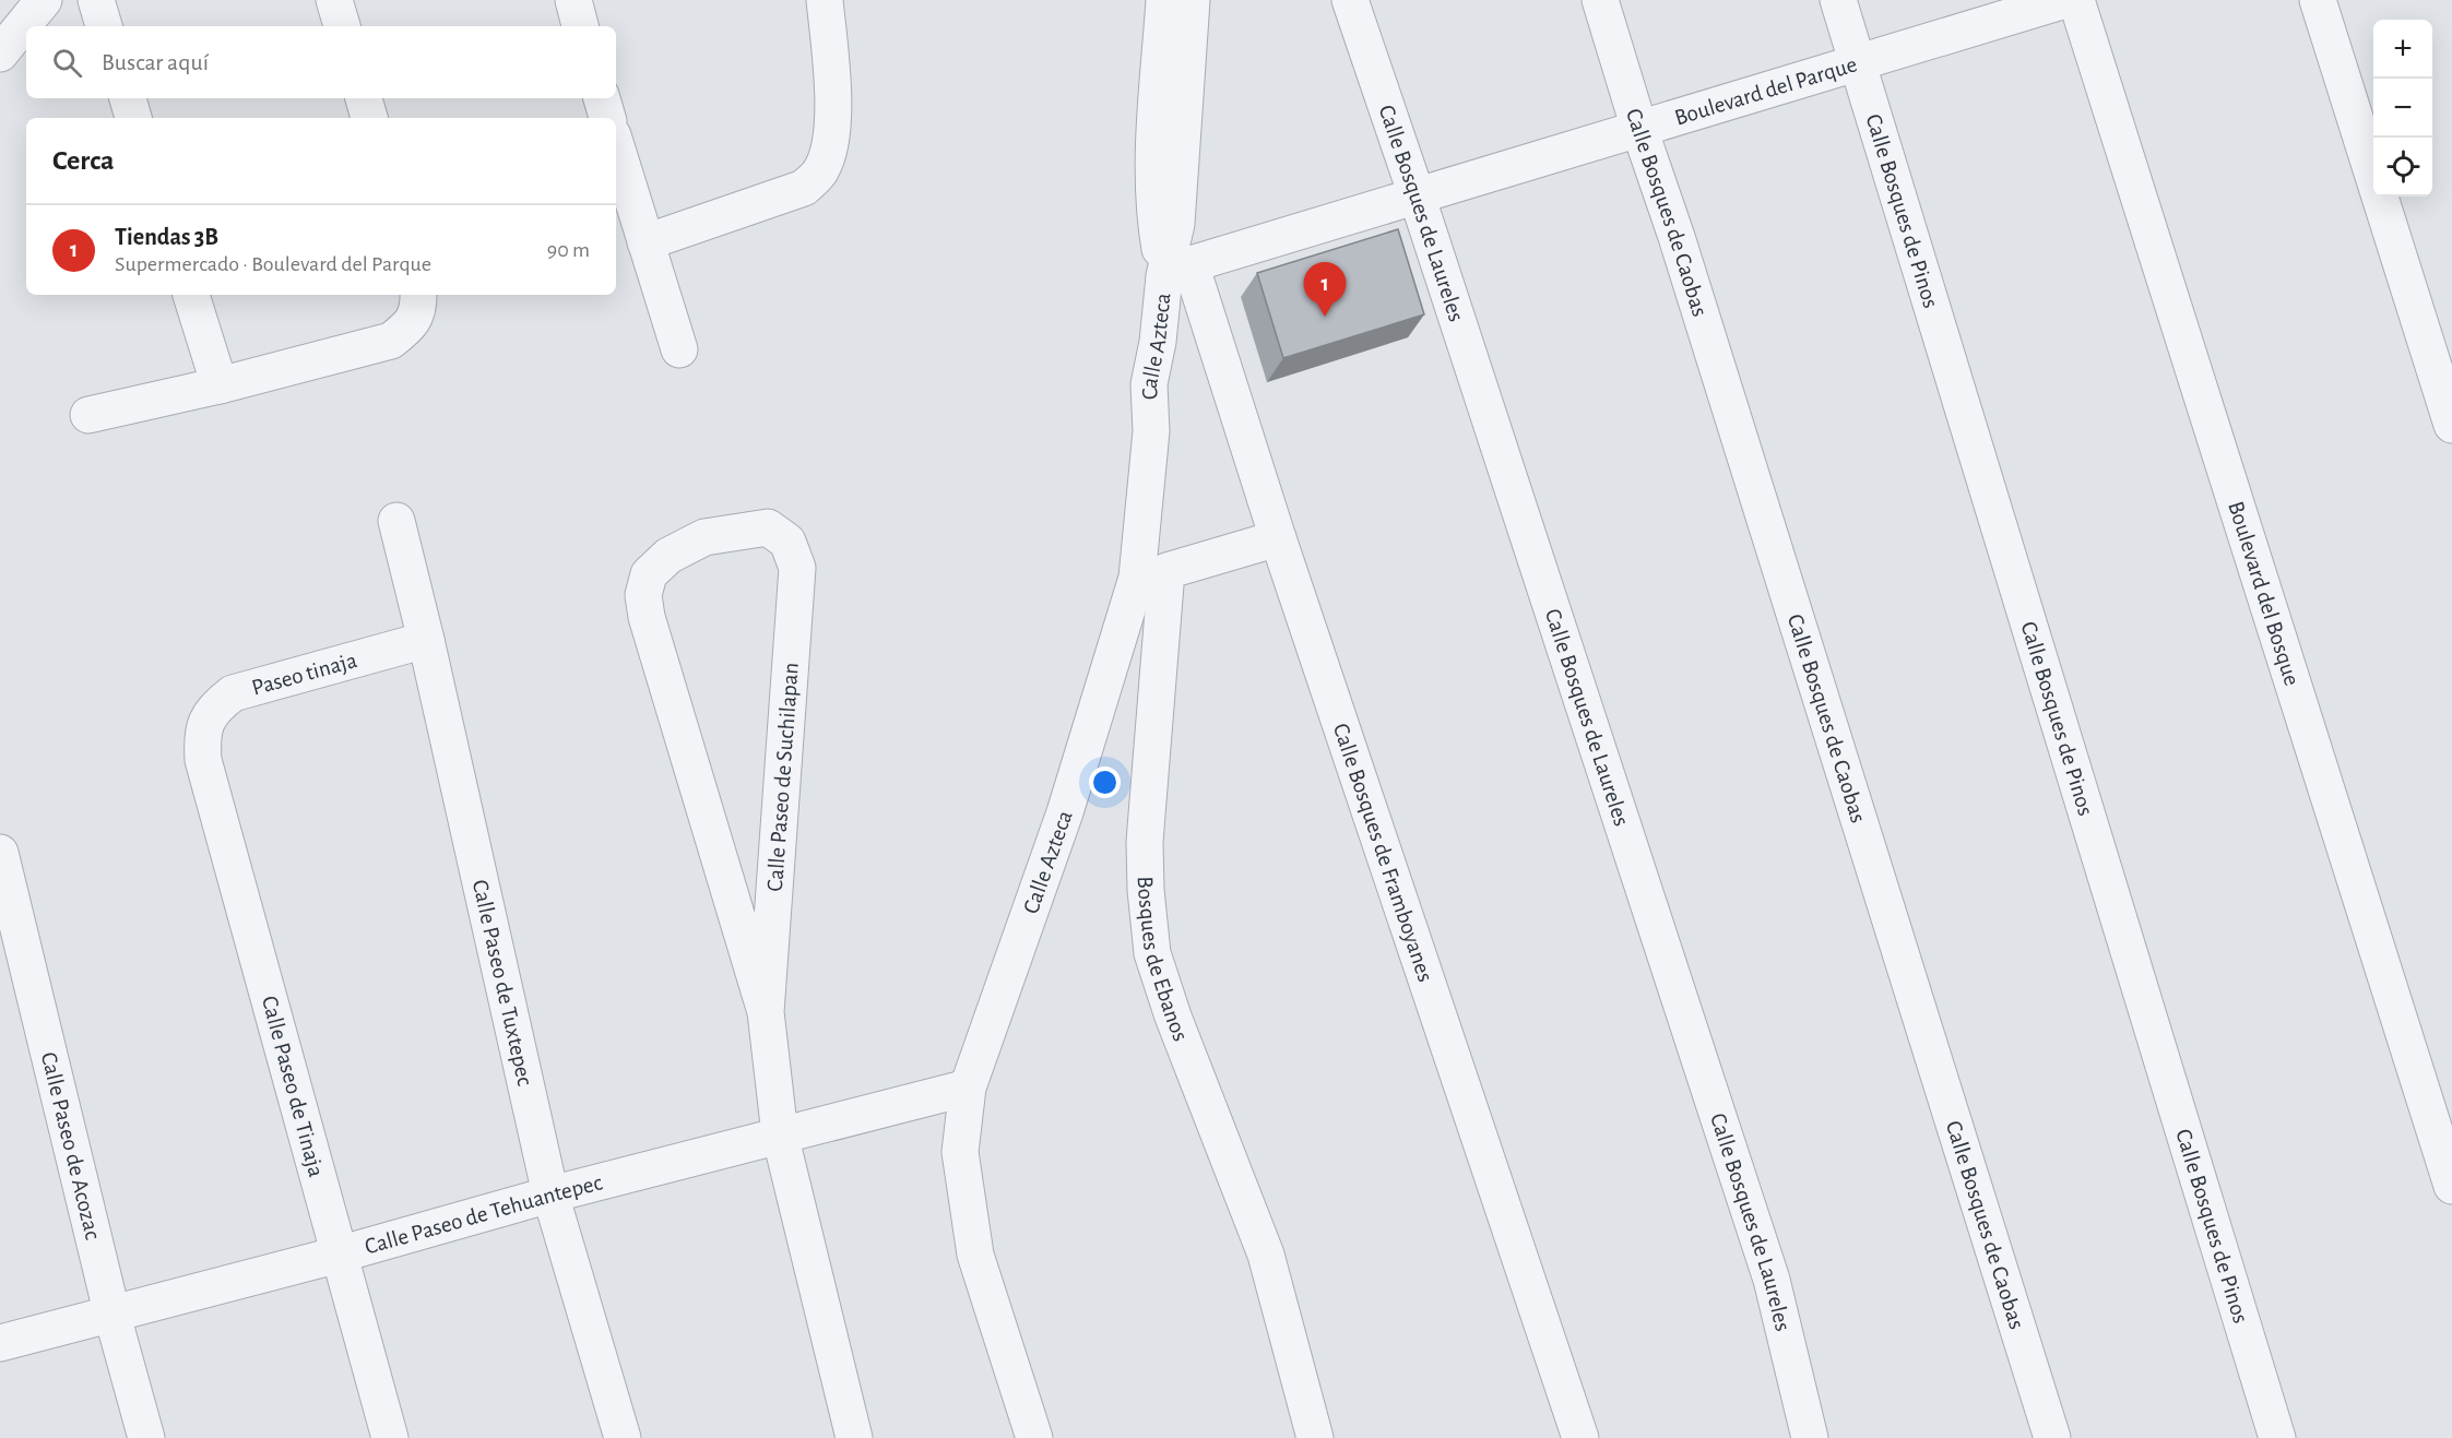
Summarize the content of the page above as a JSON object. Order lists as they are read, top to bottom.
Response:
{
  "streets": {
    "street": [
      "Boulevard del Parque",
      "Calle Bosques de Pinos",
      "Calle Bosques de Laureles",
      "Calle Bosques de Caobas",
      "Calle Azteca",
      "Boulevard del Bosque",
      "Paseo tinaja",
      "Calle Paseo de Suchilapan",
      "Calle Bosques de Framboyanes",
      "Bosques de Ebanos",
      "Calle Paseo de Tuxtepec",
      "Calle Paseo de Tinaja",
      "Calle Paseo de Acozac",
      "Calle Paseo de Tehuantepec"
    ]
  },
  "crossings": [
    ["Boulevard del Parque", "Calle Bosques de Pinos"],
    ["Boulevard del Parque", "Calle Bosques de Laureles"],
    ["Boulevard del Parque", "Calle Bosques de Caobas"],
    ["Boulevard del Parque", "Calle Azteca"],
    ["Boulevard del Parque", "Calle Bosques de Framboyanes"],
    ["Calle Azteca", "Calle Bosques de Framboyanes"],
    ["Calle Azteca", "Bosques de Ebanos"],
    ["Calle Azteca", "Calle Paseo de Tehuantepec"],
    ["Paseo tinaja", "Calle Paseo de Tuxtepec"],
    ["Paseo tinaja", "Calle Paseo de Tinaja"],
    ["Calle Paseo de Tuxtepec", "Calle Paseo de Tehuantepec"],
    ["Calle Paseo de Tinaja", "Calle Paseo de Tehuantepec"],
    ["Calle Paseo de Acozac", "Calle Paseo de Tehuantepec"]
  ],
  "page": {
    "map_buttons": ["+", "−"],
    "search": "Buscar aquí",
    "heading": "Cerca",
    "list": [
      {
        "mark": "1",
        "name": "Tiendas 3B",
        "note": "Supermercado · Boulevard del Parque",
        "value": "90 m"
      }
    ],
    "pins": "1"
  }
}
